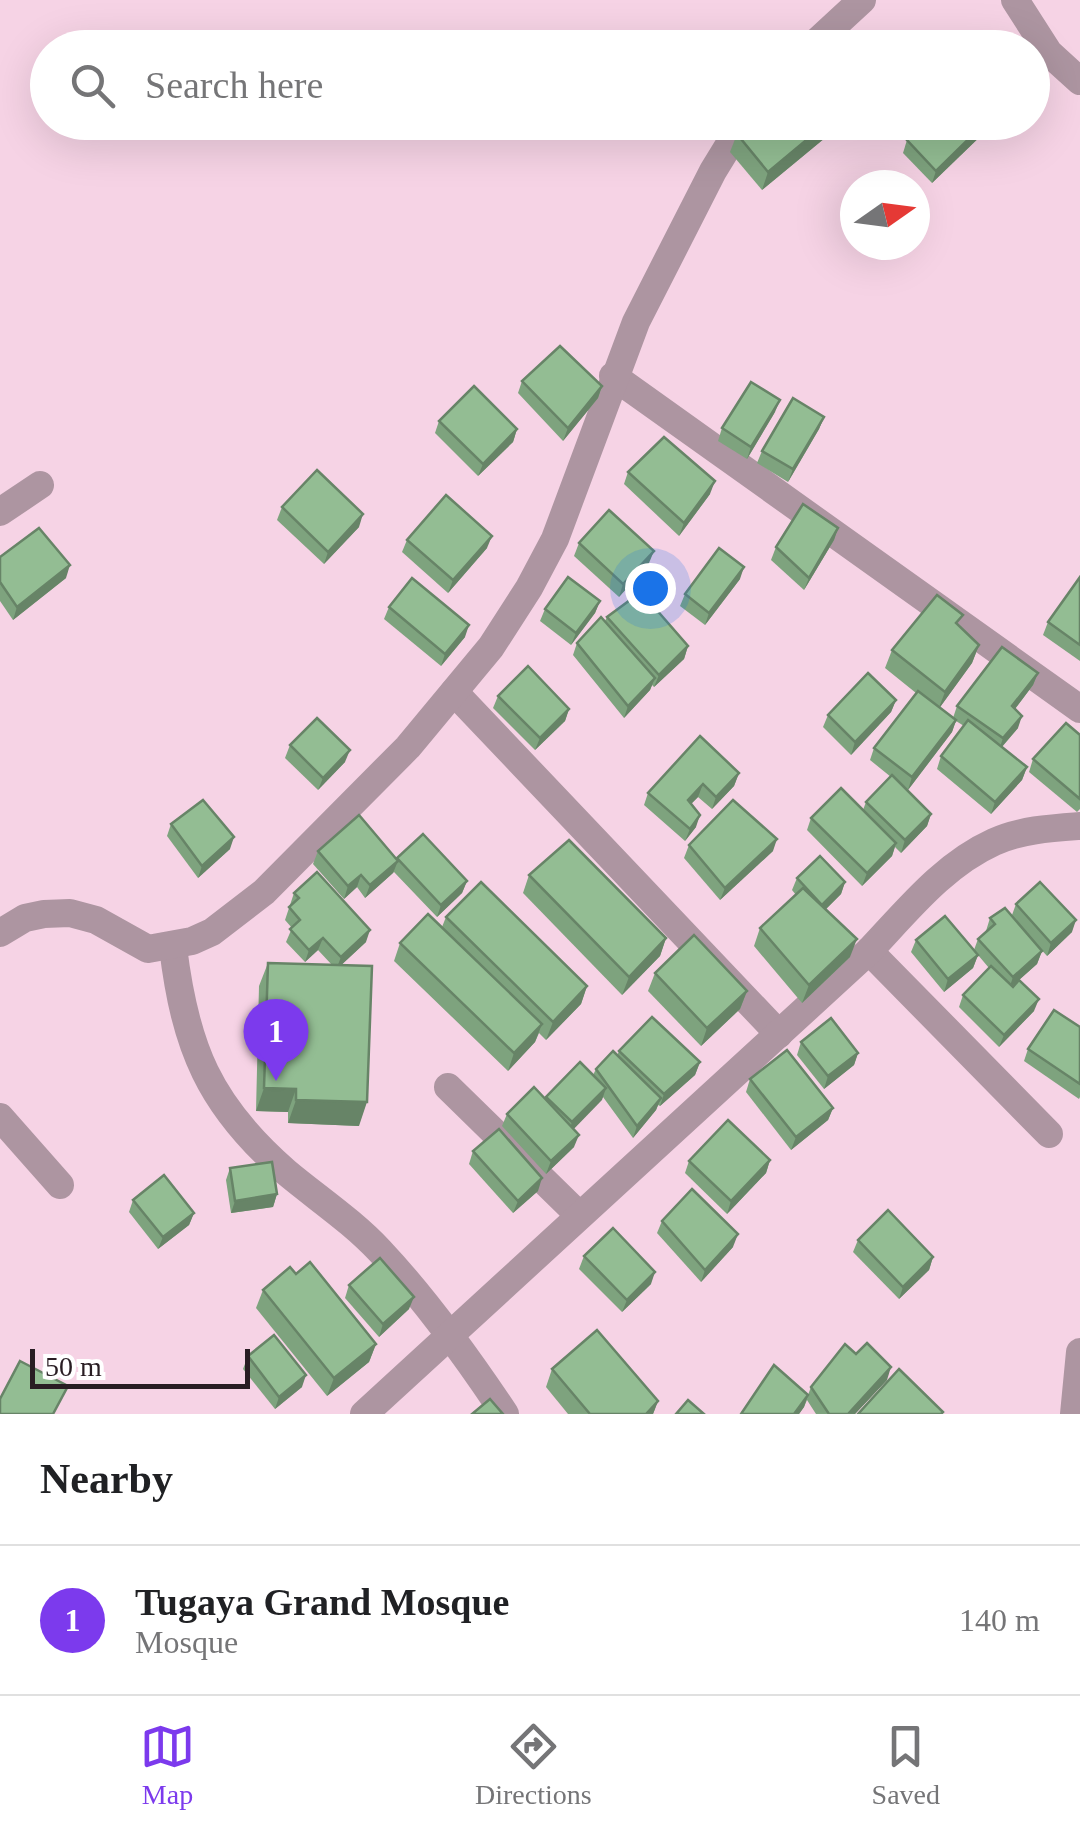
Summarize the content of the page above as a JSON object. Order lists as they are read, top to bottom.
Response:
{
  "scale_bar": "50 m",
  "north": "right",
  "page": {
    "search": "Search here",
    "pins": "1",
    "scale": "50 m",
    "heading": "Nearby",
    "list": [
      {
        "mark": "1",
        "name": "Tugaya Grand Mosque",
        "note": "Mosque",
        "value": "140 m"
      }
    ],
    "nav": ["Map", "Directions", "Saved"]
  }
}
